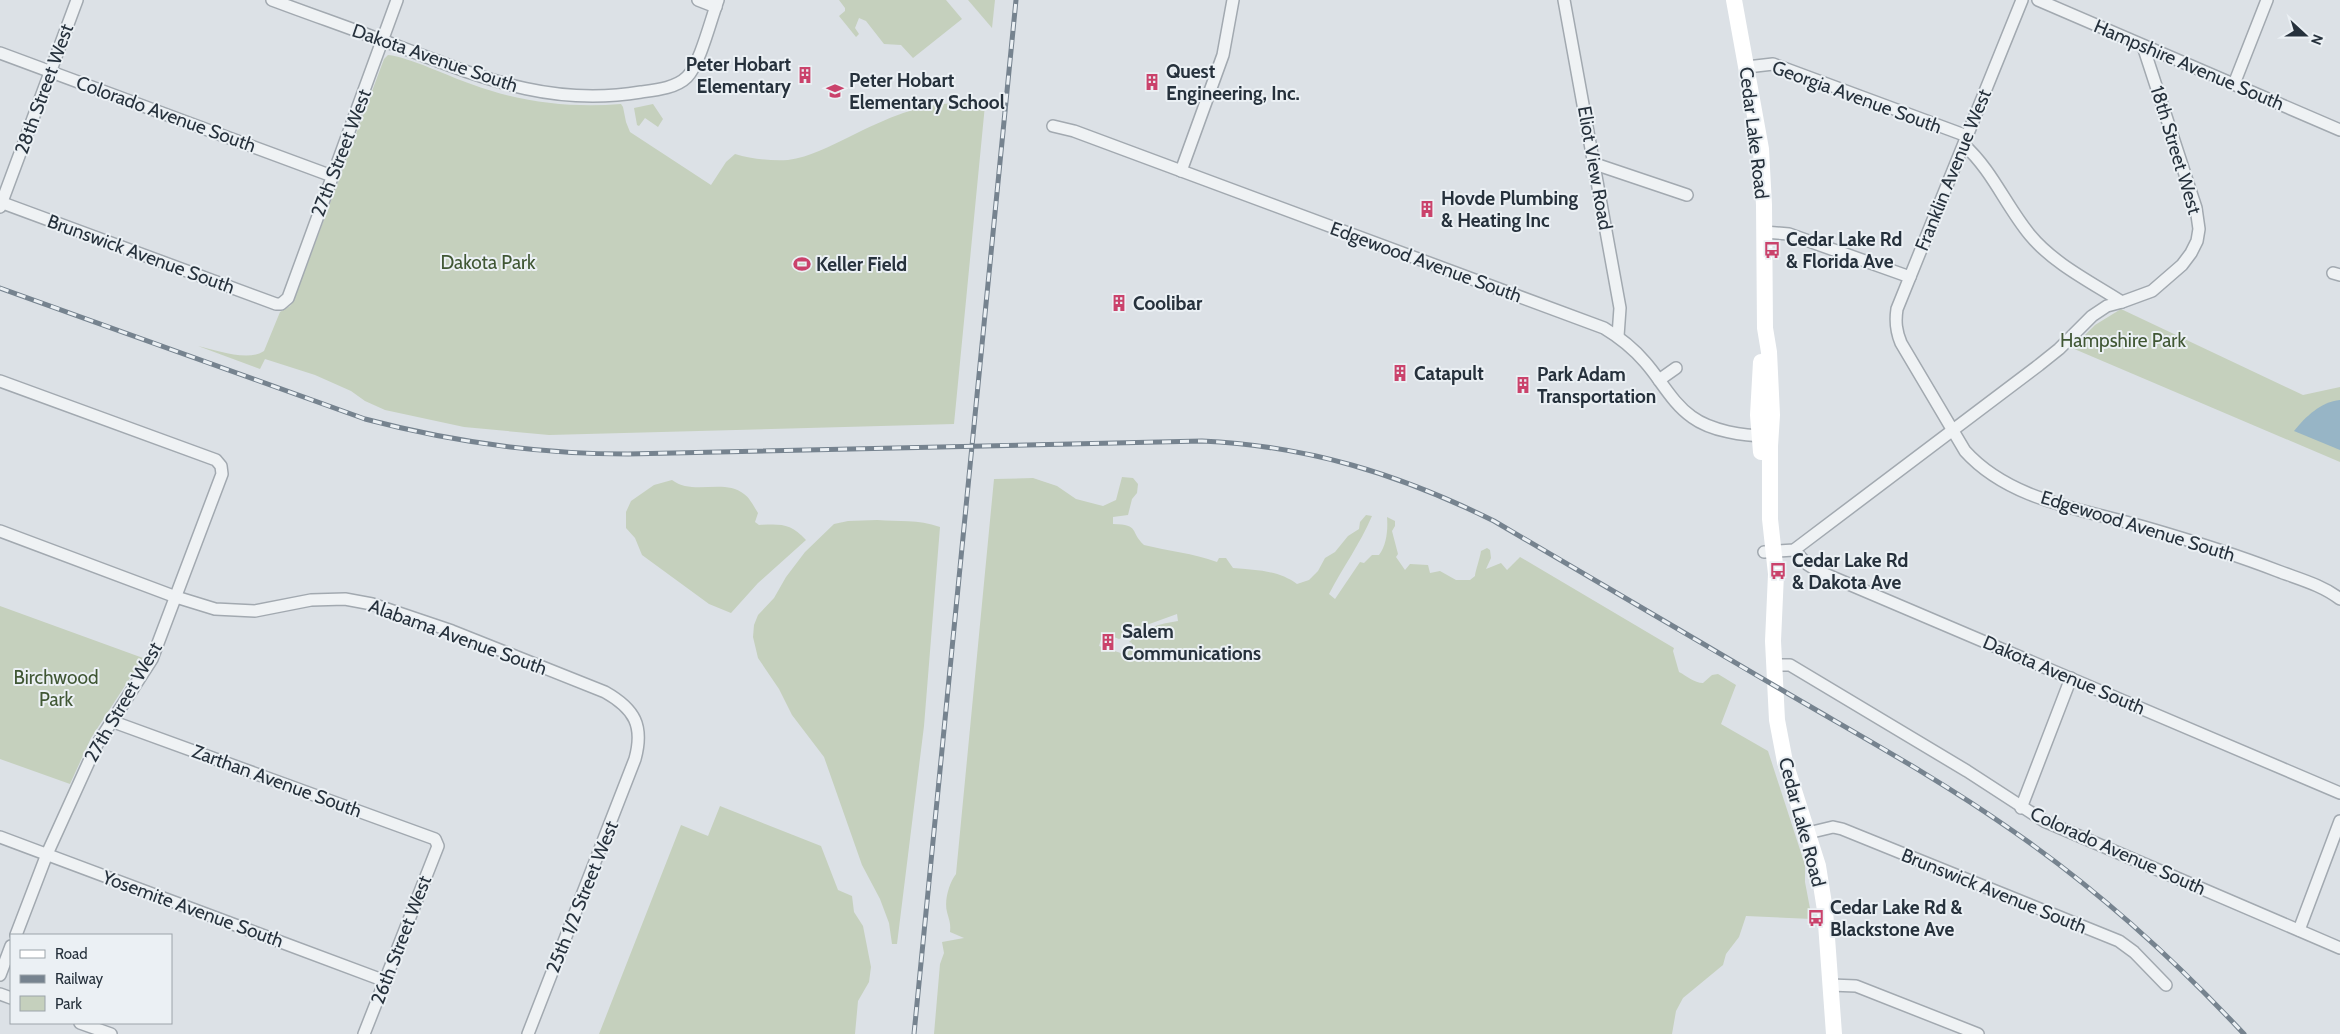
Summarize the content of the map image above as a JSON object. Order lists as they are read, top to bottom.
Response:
{
  "streets": {
    "street": [
      "Dakota Avenue South",
      "Hampshire Avenue South",
      "28th Street West",
      "Georgia Avenue South",
      "Colorado Avenue South",
      "Cedar Lake Road",
      "18th Street West",
      "27th Street West",
      "Eliot View Road",
      "Franklin Avenue West",
      "Brunswick Avenue South",
      "Edgewood Avenue South",
      "Alabama Avenue South",
      "Zarthan Avenue South",
      "25th 1/2 Street West",
      "Yosemite Avenue South",
      "26th Street West"
    ]
  },
  "crossings": [
    ["Dakota Avenue South", "27th Street West"],
    ["Hampshire Avenue South", "18th Street West"],
    ["28th Street West", "Colorado Avenue South"],
    ["28th Street West", "Brunswick Avenue South"],
    ["Georgia Avenue South", "Cedar Lake Road"],
    ["Georgia Avenue South", "18th Street West"],
    ["Georgia Avenue South", "Franklin Avenue West"],
    ["Colorado Avenue South", "Cedar Lake Road"],
    ["Colorado Avenue South", "27th Street West"],
    ["Cedar Lake Road", "Brunswick Avenue South"],
    ["Cedar Lake Road", "Edgewood Avenue South"],
    ["18th Street West", "Franklin Avenue West"],
    ["18th Street West", "Edgewood Avenue South"],
    ["27th Street West", "Brunswick Avenue South"],
    ["27th Street West", "Alabama Avenue South"],
    ["27th Street West", "Zarthan Avenue South"],
    ["27th Street West", "Yosemite Avenue South"],
    ["Eliot View Road", "Edgewood Avenue South"],
    ["Franklin Avenue West", "Edgewood Avenue South"],
    ["Alabama Avenue South", "25th 1/2 Street West"],
    ["Zarthan Avenue South", "26th Street West"],
    ["Yosemite Avenue South", "26th Street West"]
  ],
  "parks": ["Dakota Park", "Hampshire Park", "Birchwood Park"],
  "places": {
    "building": [
      "Peter Hobart Elementary",
      "Quest Engineering, Inc.",
      "Hovde Plumbing & Heating Inc",
      "Coolibar",
      "Catapult",
      "Park Adam Transportation",
      "Salem Communications"
    ],
    "school or university": ["Peter Hobart Elementary School"],
    "bus stop": ["Cedar Lake Rd & Florida Ave", "Cedar Lake Rd & Dakota Ave", "Cedar Lake Rd & Blackstone Ave"],
    "sports": ["Keller Field"]
  },
  "legend": ["Road", "Railway", "Park"],
  "north": "right"
}
